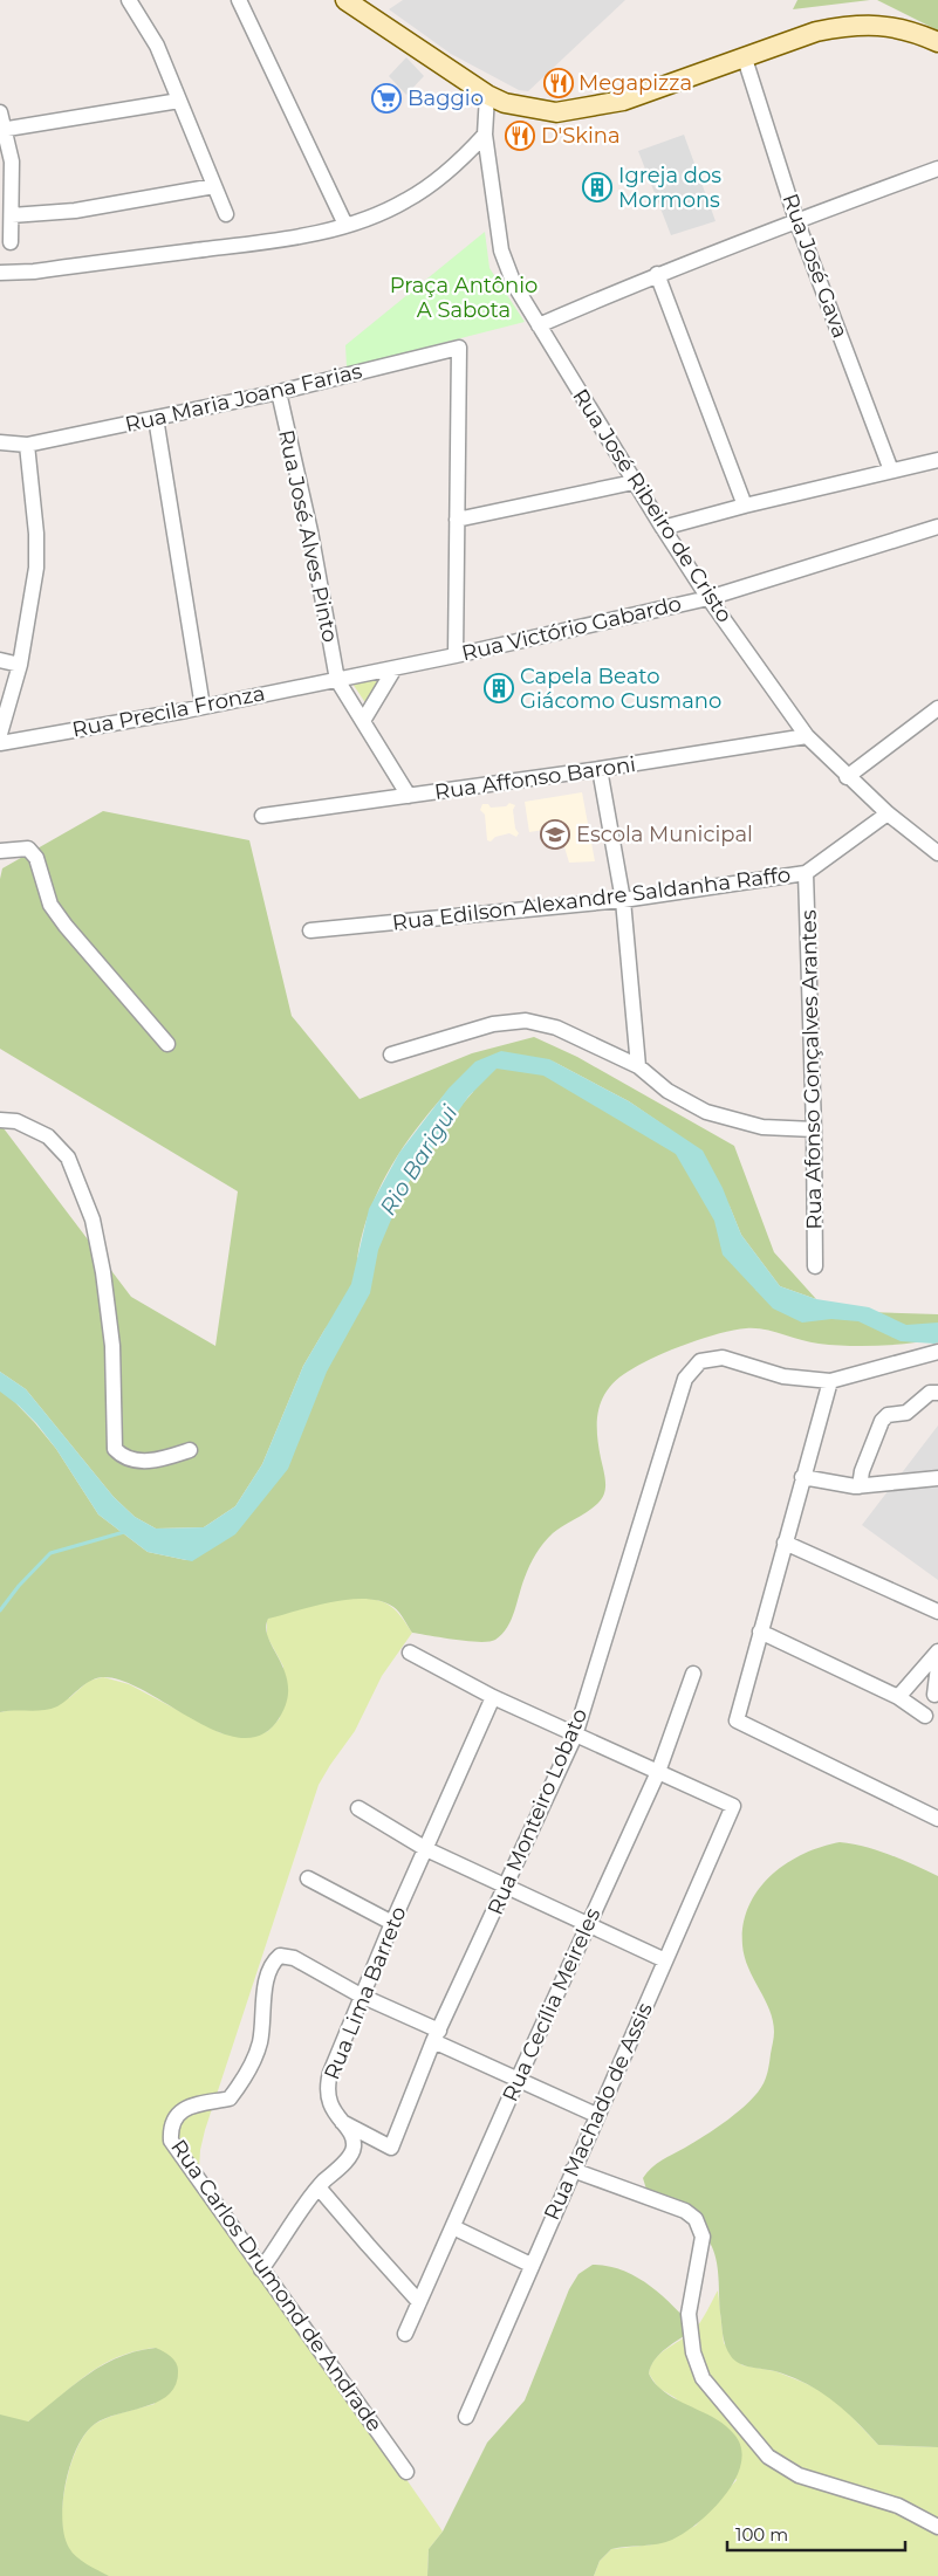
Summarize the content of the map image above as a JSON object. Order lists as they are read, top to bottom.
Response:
{
  "streets": {
    "street": [
      "Rua José Gava",
      "Rua Maria Joana Farias",
      "Rua José Ribeiro de Cristo",
      "Rua José Alves Pinto",
      "Rua Victório Gabardo",
      "Rua Precila Fronza",
      "Rua Affonso Baroni",
      "Rua Edilson Alexandre Saldanha Raffo",
      "Rua Afonso Gonçalves Arantes",
      "Rua Monteiro Lobato",
      "Rua Lima Barreto",
      "Rua Cecília Meireles",
      "Rua Machado de Assis",
      "Rua Carlos Drumond de Andrade"
    ]
  },
  "crossings": [
    ["Rua Maria Joana Farias", "Rua José Alves Pinto"],
    ["Rua José Ribeiro de Cristo", "Rua Victório Gabardo"],
    ["Rua José Ribeiro de Cristo", "Rua Affonso Baroni"],
    ["Rua José Ribeiro de Cristo", "Rua Edilson Alexandre Saldanha Raffo"],
    ["Rua José Alves Pinto", "Rua Victório Gabardo"],
    ["Rua José Alves Pinto", "Rua Precila Fronza"],
    ["Rua Victório Gabardo", "Rua Precila Fronza"],
    ["Rua Edilson Alexandre Saldanha Raffo", "Rua Afonso Gonçalves Arantes"],
    ["Rua Monteiro Lobato", "Rua Lima Barreto"],
    ["Rua Lima Barreto", "Rua Carlos Drumond de Andrade"],
    ["Rua Cecília Meireles", "Rua Machado de Assis"]
  ],
  "water": ["Rio Barigui"],
  "parks": ["Praça Antônio A Sabota"],
  "places": {
    "restaurant": ["Megapizza", "D'Skina"],
    "supermarket": ["Baggio"],
    "building": ["Igreja dos Mormons", "Capela Beato Giácomo Cusmano"],
    "school or university": ["Escola Municipal"]
  },
  "scale_bar": "100 m"
}
